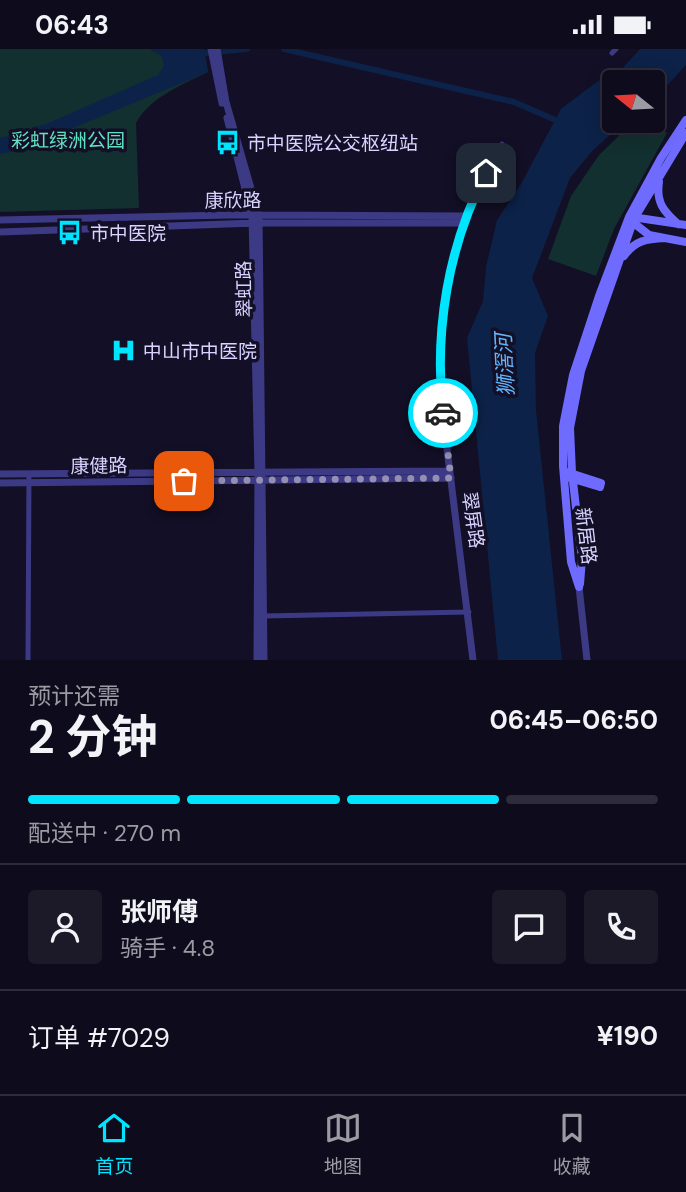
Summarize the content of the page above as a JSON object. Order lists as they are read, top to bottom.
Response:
{
  "streets": {
    "main road": ["新居路"],
    "street": [
      "康欣路",
      "翠虹路",
      "康健路",
      "翠屏路"
    ]
  },
  "crossings": [
    ["康欣路", "翠虹路"],
    ["康欣路", "翠屏路"],
    ["翠虹路", "康健路"],
    ["康健路", "翠屏路"]
  ],
  "water": ["狮滘河"],
  "parks": ["彩虹绿洲公园"],
  "places": {
    "bus stop": ["市中医院公交枢纽站", "市中医院"],
    "hospital": ["中山市中医院"]
  },
  "north": "left",
  "page": {
    "status": "06:43",
    "heading": ["2 分钟", "预计还需", "06:45–06:50"],
    "panel": [
      "张师傅",
      "骑手 · 4.8",
      "订单 #7029",
      "¥190"
    ],
    "bar": "配送中 · 270 m",
    "tabs": ["首页", "地图", "收藏"]
  }
}
